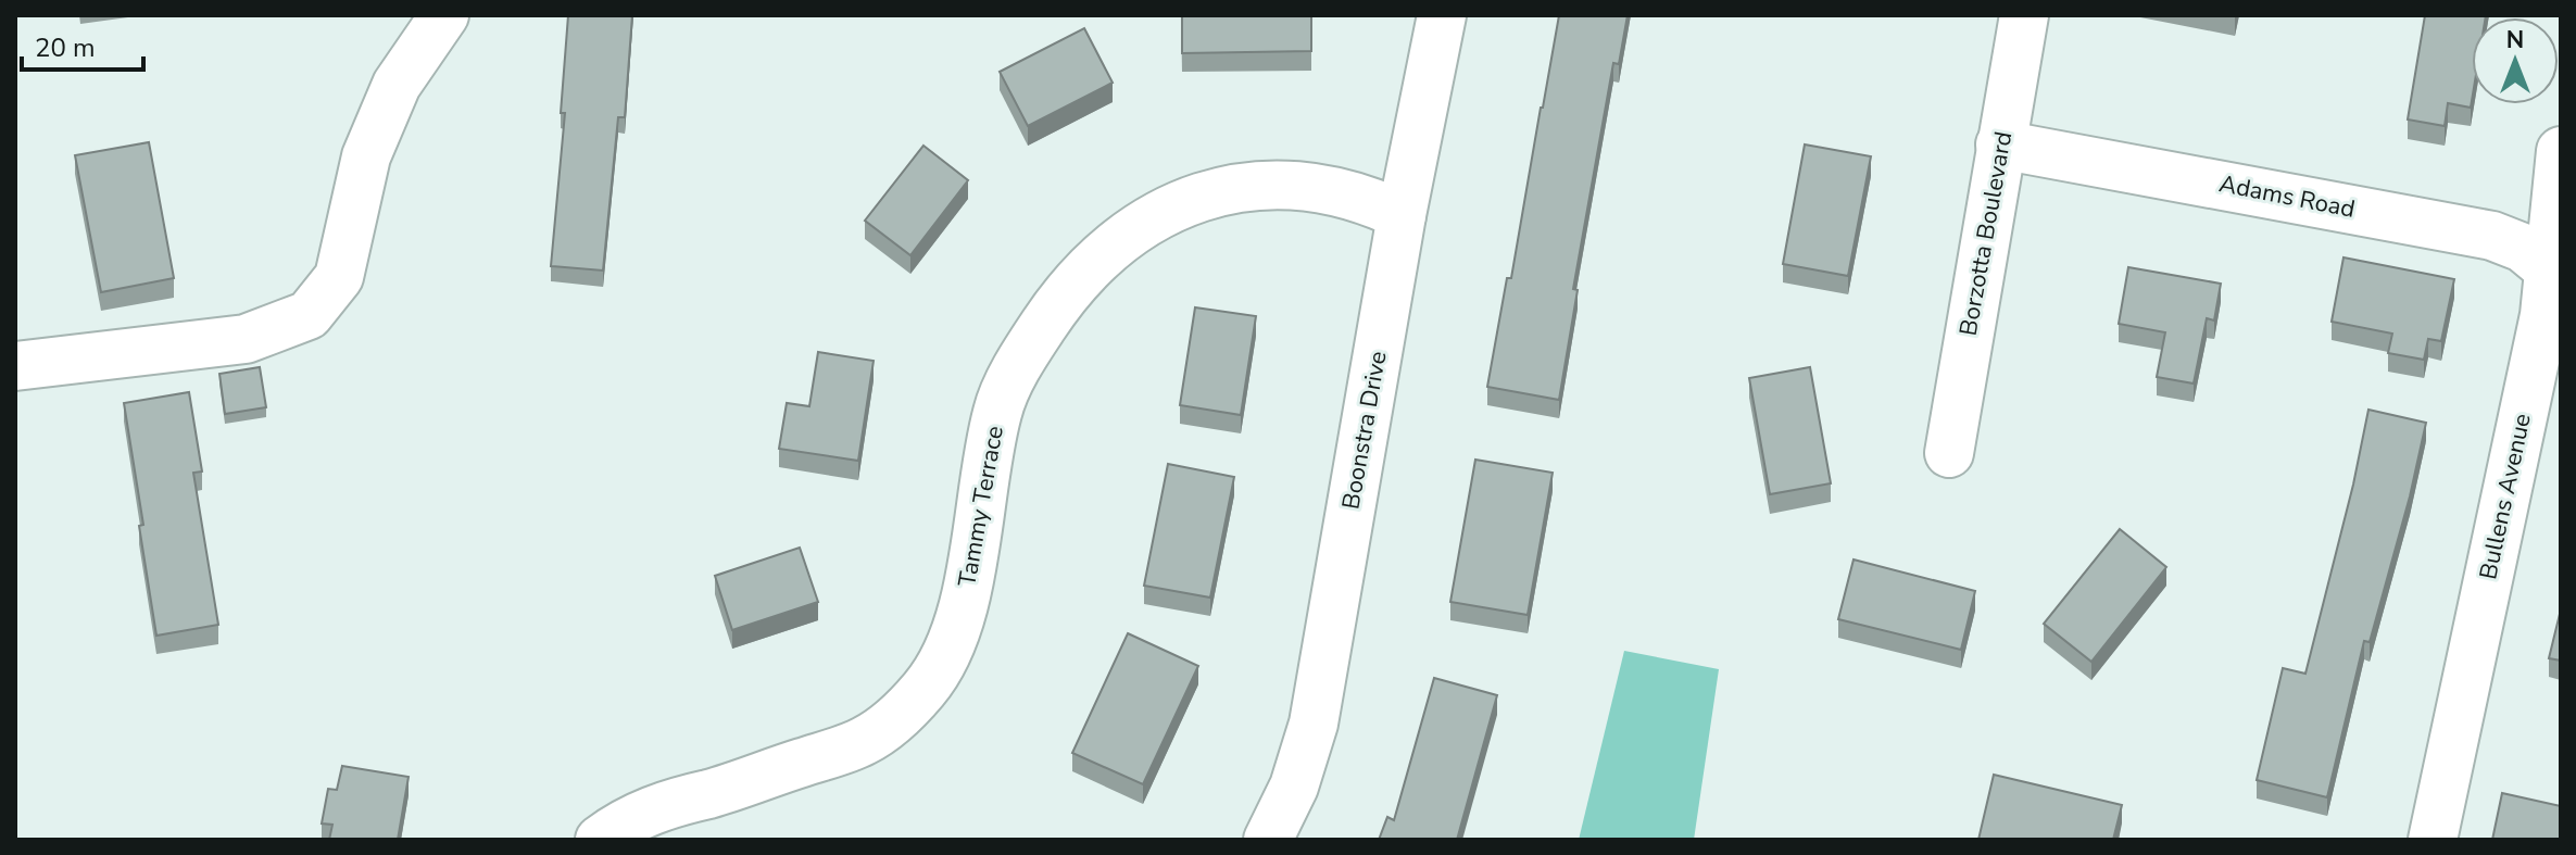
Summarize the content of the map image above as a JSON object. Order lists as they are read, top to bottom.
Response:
{
  "streets": {
    "street": [
      "Adams Road",
      "Borzotta Boulevard",
      "Boonstra Drive",
      "Bullens Avenue",
      "Tammy Terrace"
    ]
  },
  "crossings": [
    ["Adams Road", "Borzotta Boulevard"],
    ["Adams Road", "Bullens Avenue"],
    ["Boonstra Drive", "Tammy Terrace"]
  ],
  "scale_bar": "20 m",
  "north": "top"
}
